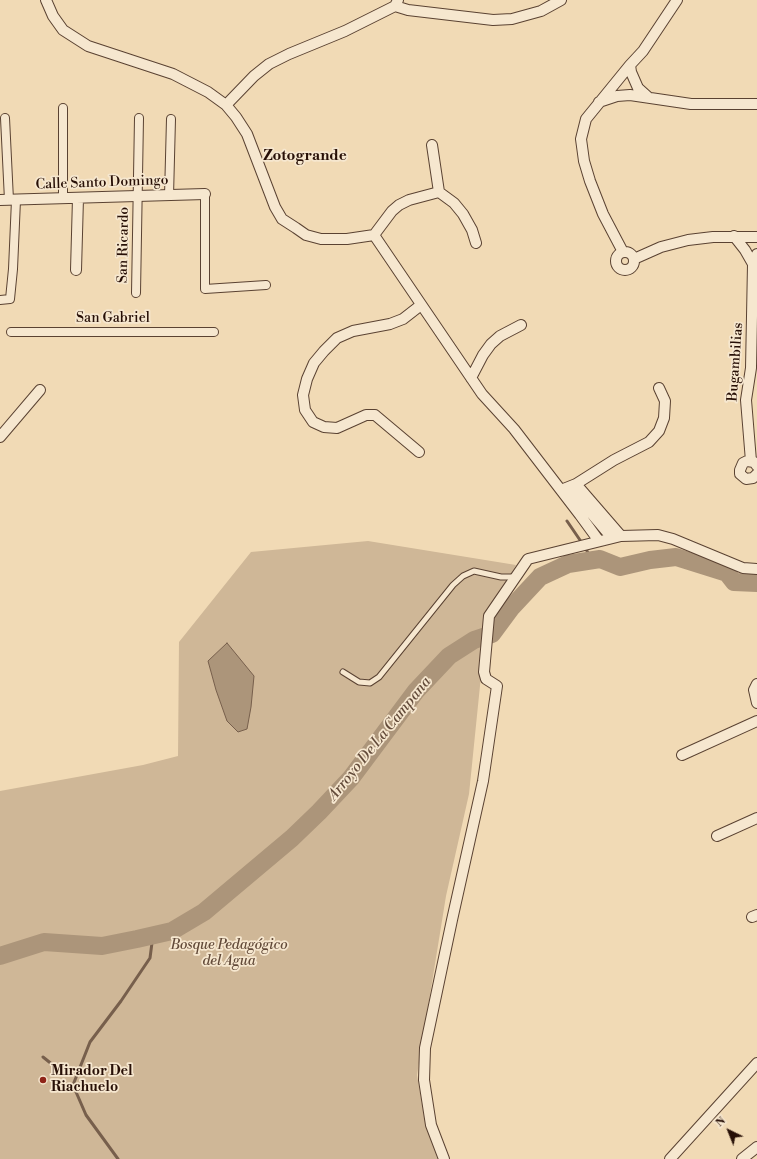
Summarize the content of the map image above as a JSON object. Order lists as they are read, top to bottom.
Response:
{
  "streets": {
    "street": [
      "Calle Santo Domingo",
      "San Ricardo",
      "San Gabriel",
      "Bugambilias"
    ]
  },
  "crossings": [
    ["Calle Santo Domingo", "San Ricardo"]
  ],
  "districts": ["Zotogrande"],
  "water": ["Arroyo De La Campana"],
  "parks": ["Bosque Pedagógico del Agua"],
  "places": ["Mirador Del Riachuelo"],
  "north": "top left"
}
